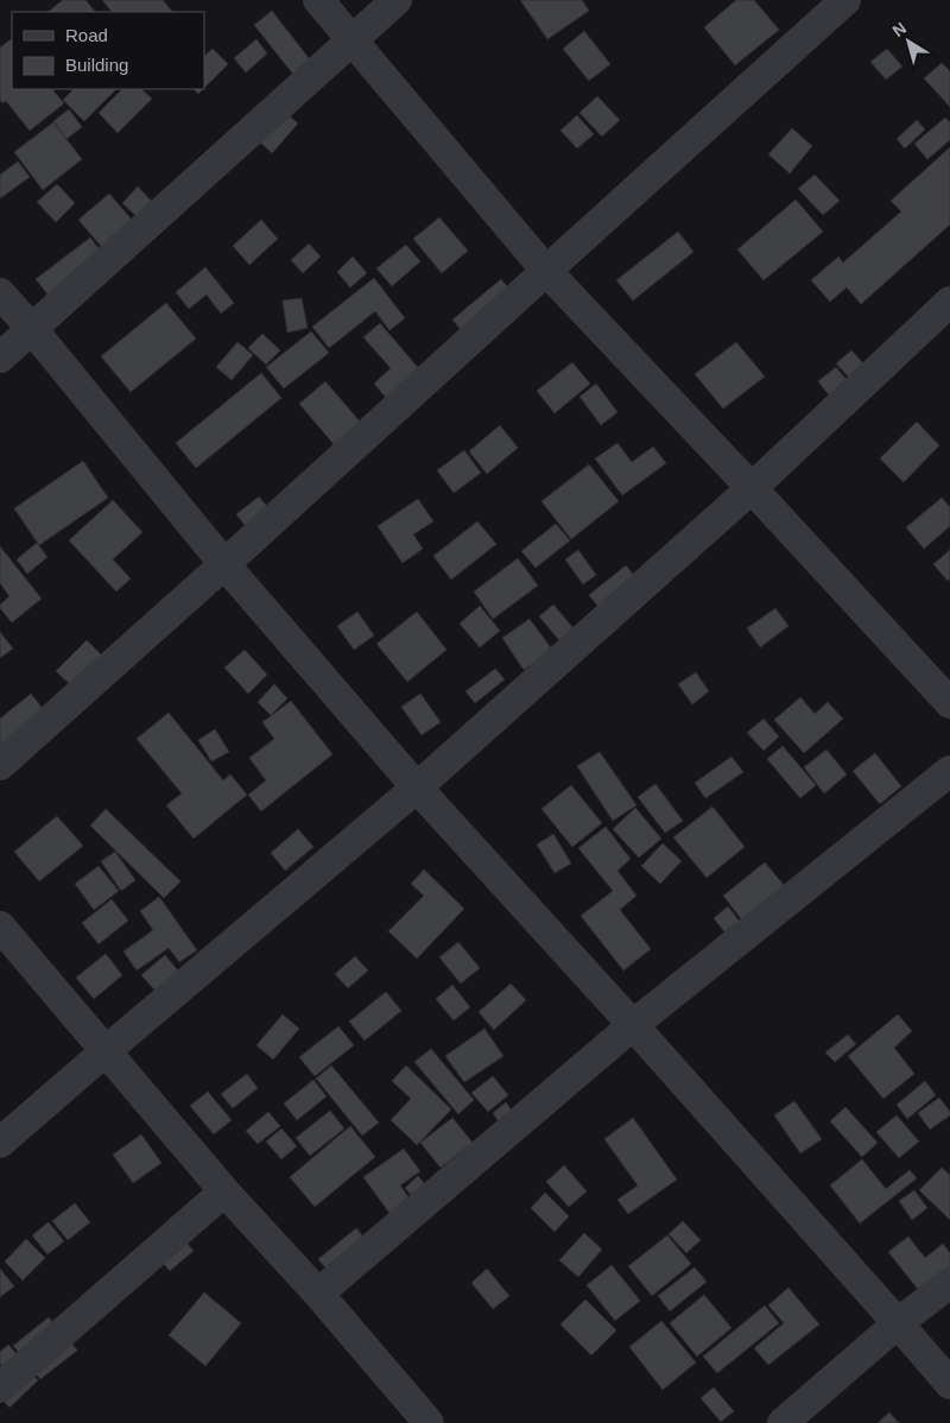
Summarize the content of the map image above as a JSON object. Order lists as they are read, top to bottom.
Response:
{
  "legend": ["Road", "Building"],
  "north": "top left"
}
